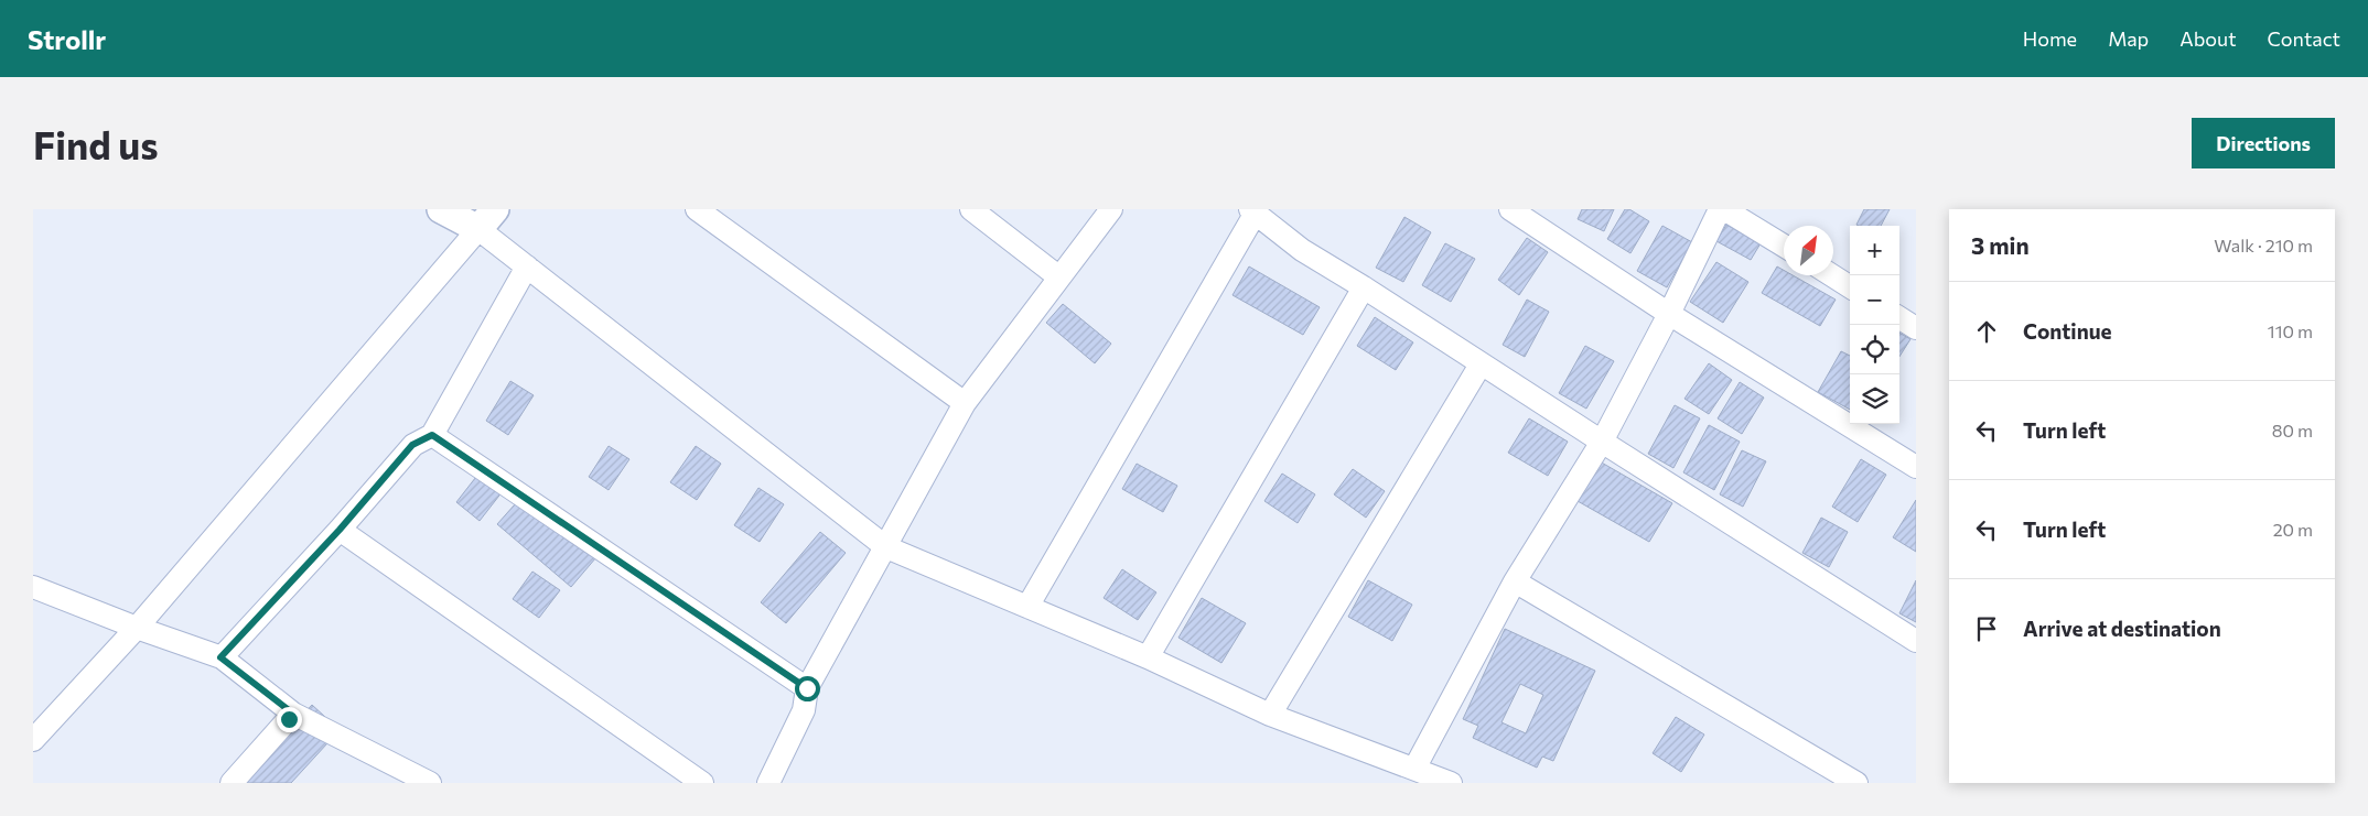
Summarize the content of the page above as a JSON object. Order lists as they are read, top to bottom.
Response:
{
  "north": "top right",
  "page": {
    "header": "Strollr",
    "nav": [
      "Home",
      "Map",
      "About",
      "Contact"
    ],
    "buttons": "Directions",
    "title": "Find us",
    "heading": ["3 min", "Walk · 210 m"],
    "map_buttons": ["+", "−"],
    "list": [
      ["Continue", "110 m"],
      ["Turn left", "80 m"],
      ["Turn left", "20 m"],
      "Arrive at destination"
    ]
  }
}
